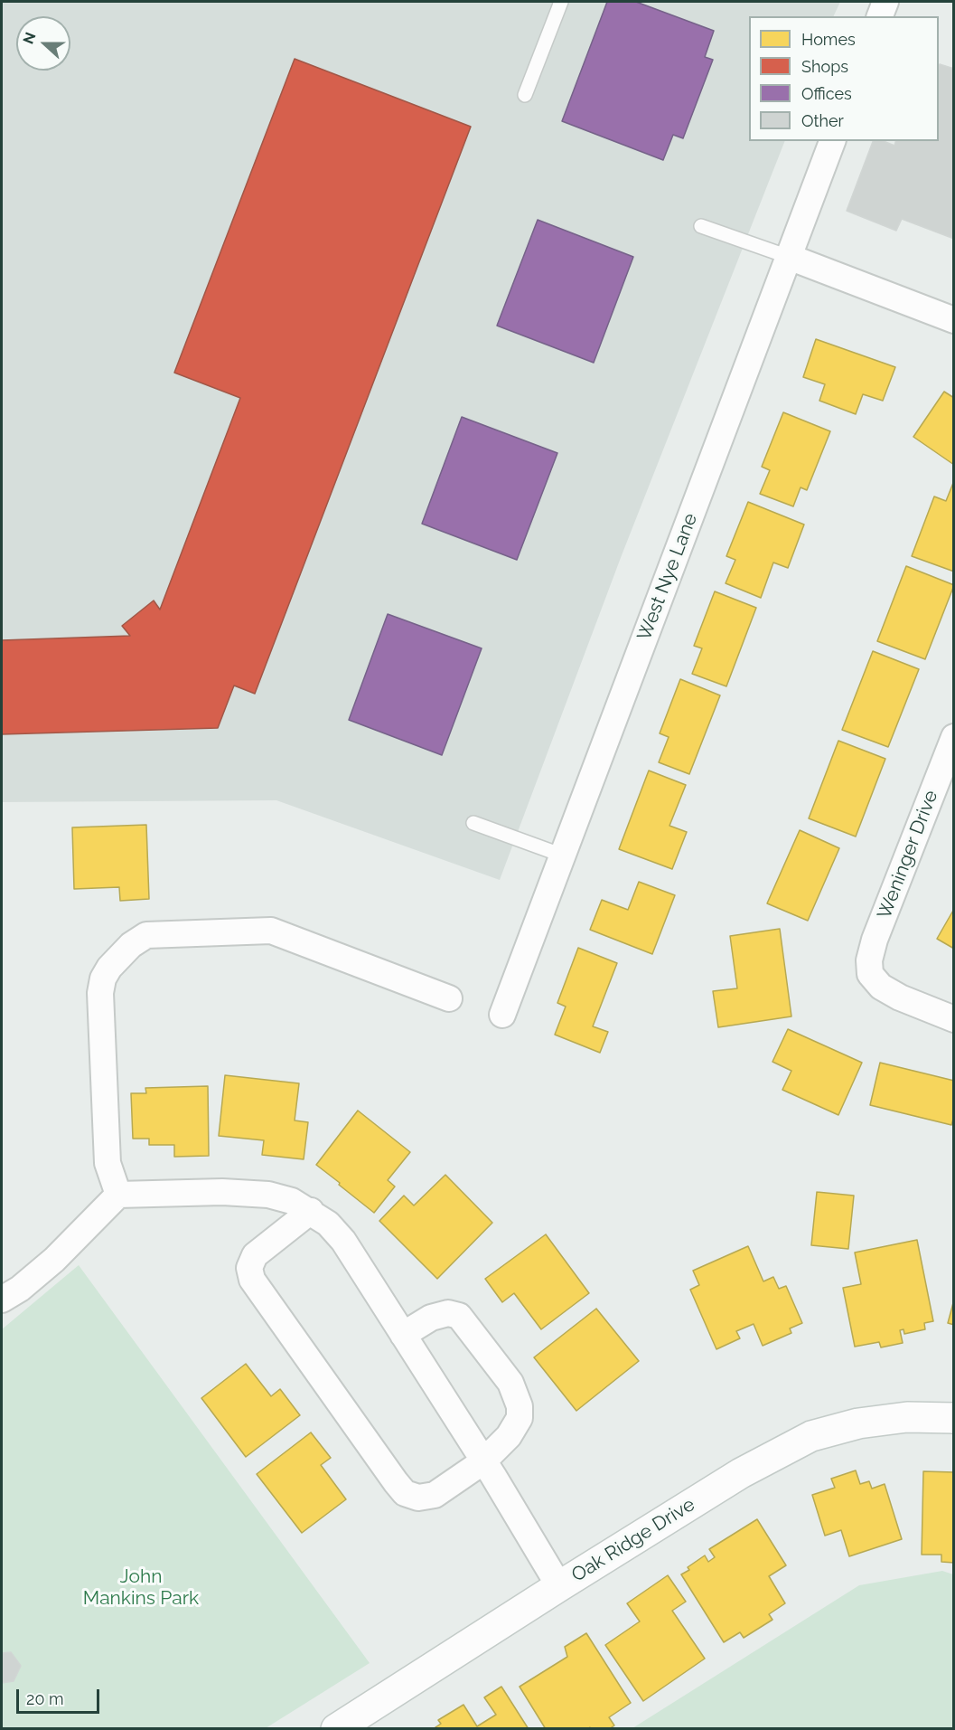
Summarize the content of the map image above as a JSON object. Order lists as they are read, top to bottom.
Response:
{
  "streets": {
    "street": ["West Nye Lane", "Weninger Drive", "Oak Ridge Drive"]
  },
  "parks": ["John Mankins Park"],
  "legend": [
    "Homes",
    "Shops",
    "Offices",
    "Other"
  ],
  "scale_bar": "20 m",
  "north": "left"
}
